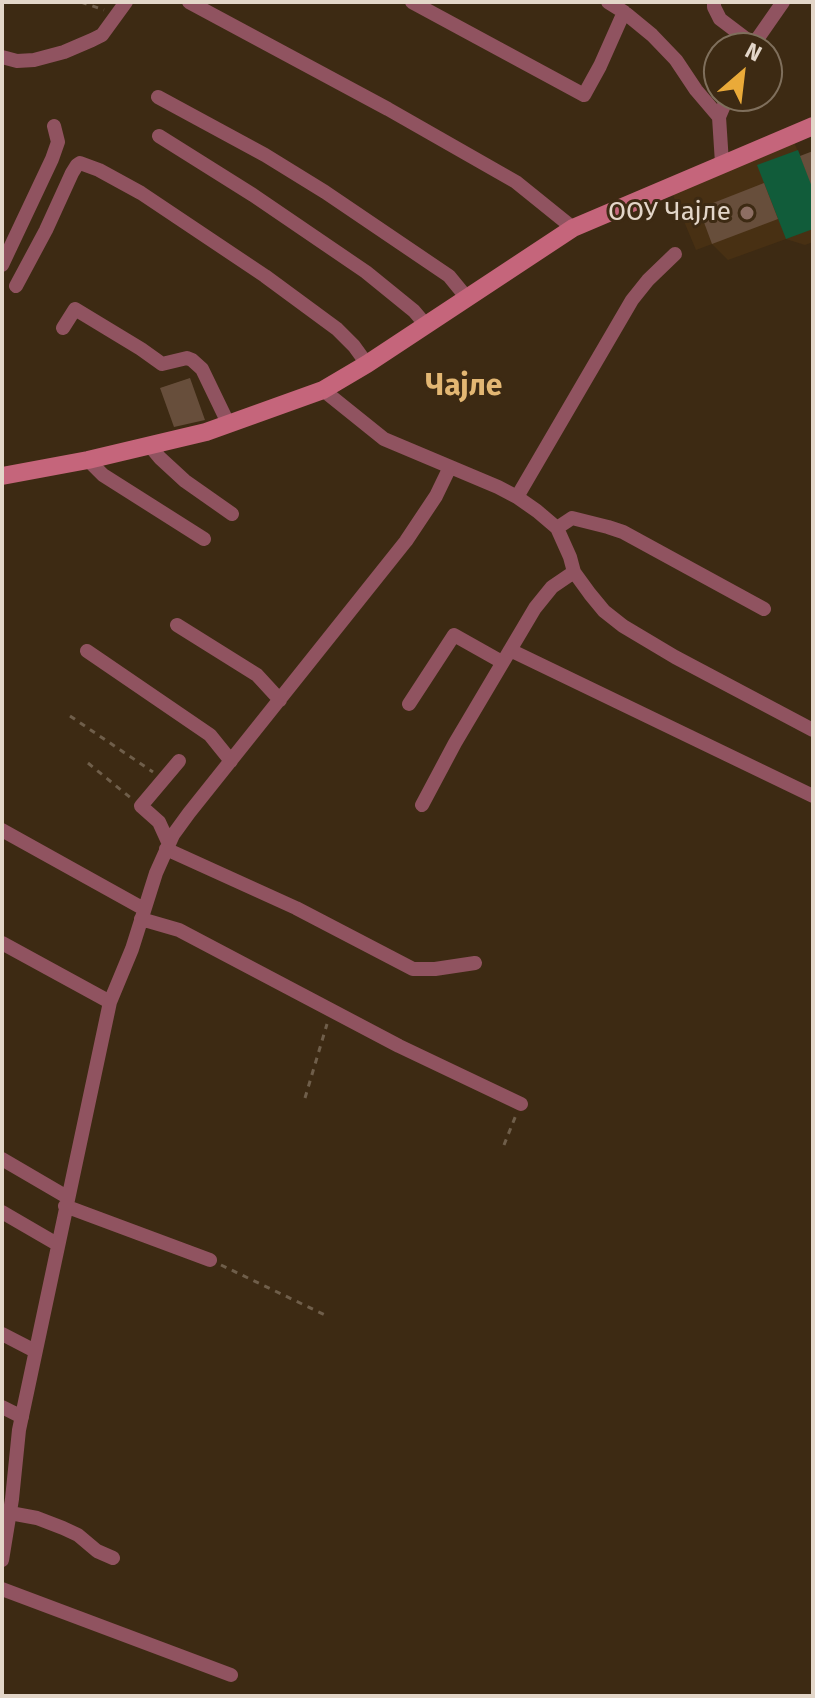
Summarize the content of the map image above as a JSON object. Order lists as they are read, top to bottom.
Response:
{
  "districts": ["Чајле"],
  "places": ["ООУ Чајле"],
  "north": "top right"
}
